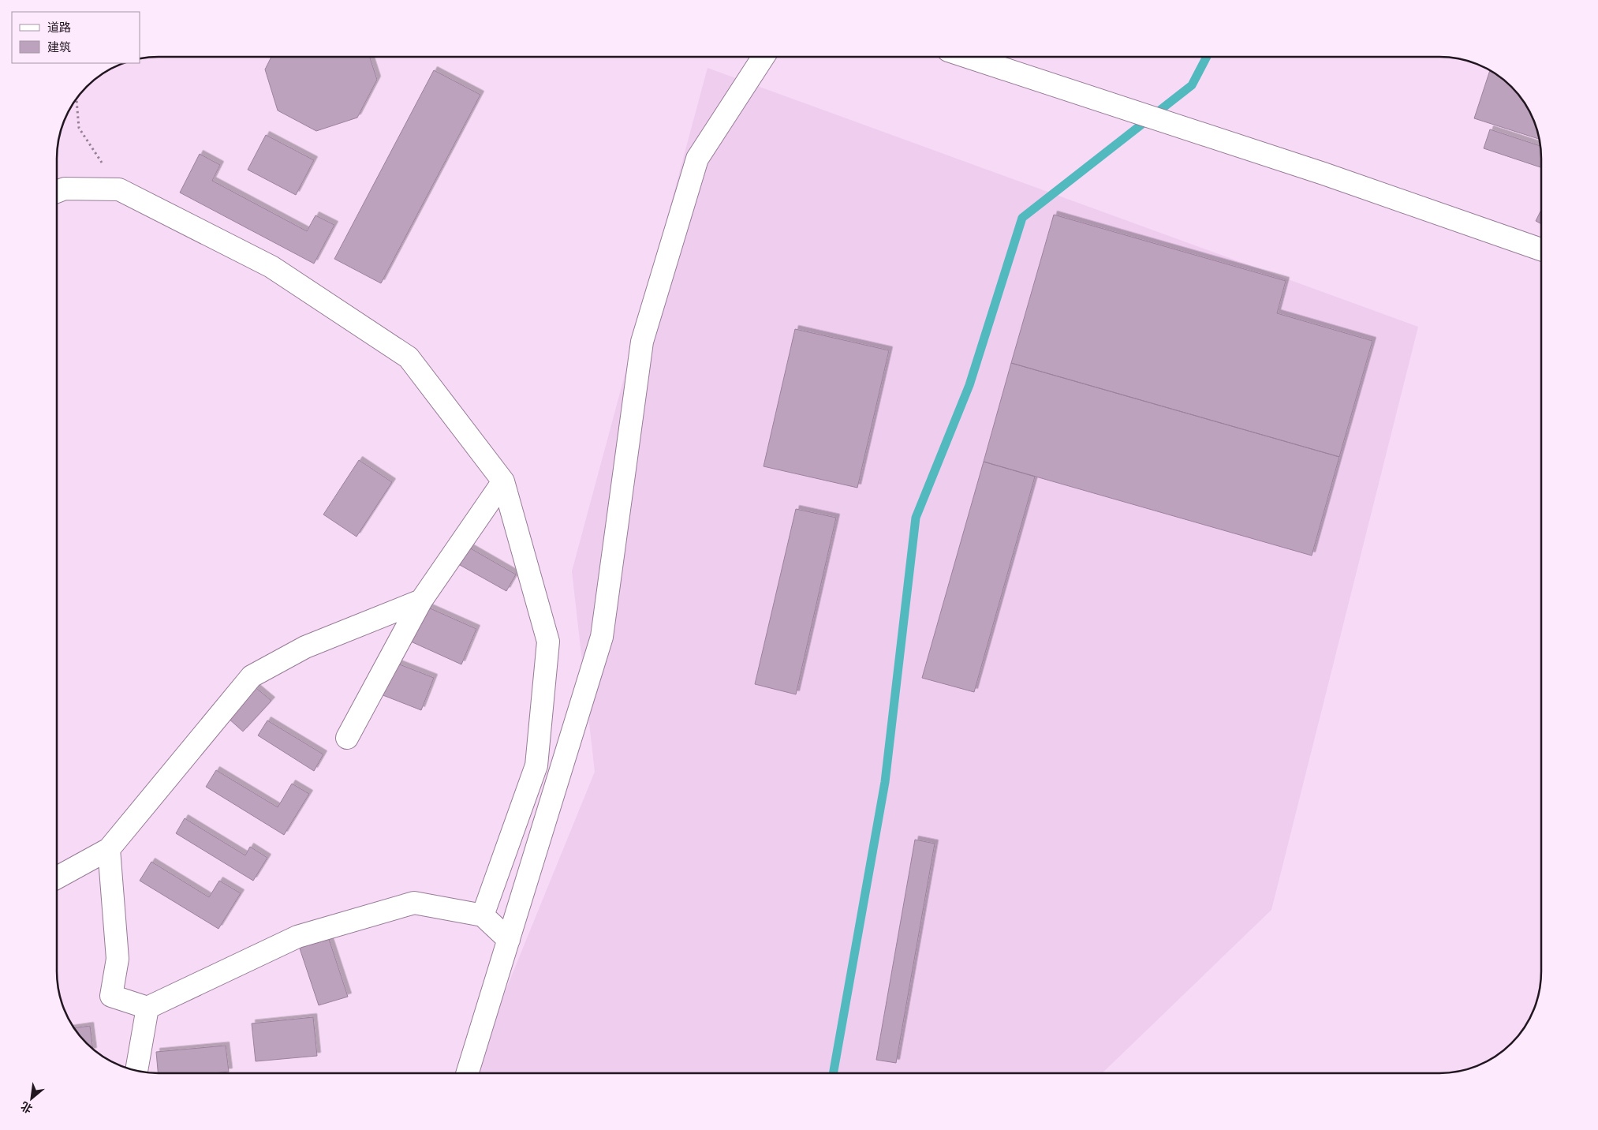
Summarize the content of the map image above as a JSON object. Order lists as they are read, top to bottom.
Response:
{
  "legend": ["道路", "建筑"],
  "north": "bottom left"
}
